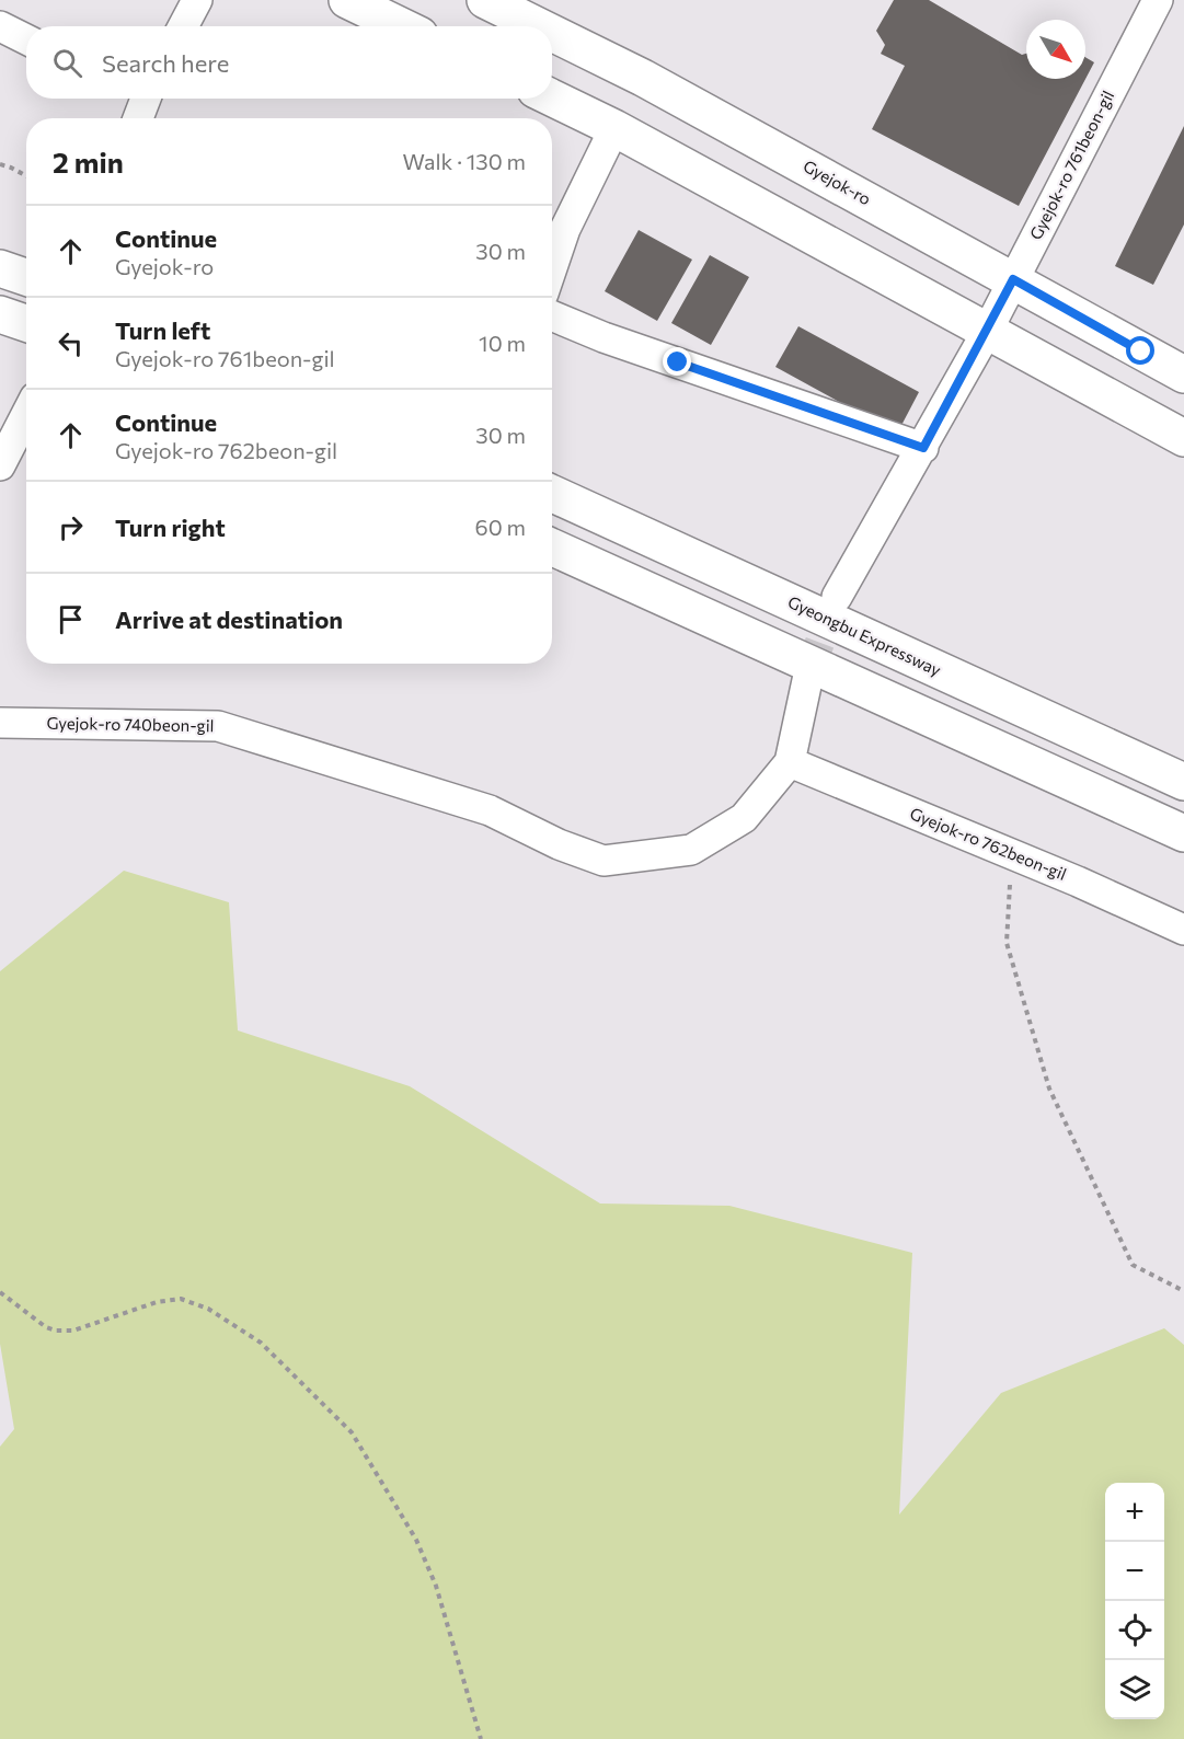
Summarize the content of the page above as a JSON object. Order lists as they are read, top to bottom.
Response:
{
  "streets": {
    "main road": ["Gyejok-ro", "Gyeongbu Expressway"],
    "street": ["Gyejok-ro 761beon-gil", "Gyejok-ro 740beon-gil", "Gyejok-ro 762beon-gil"]
  },
  "crossings": [
    ["Gyejok-ro 761beon-gil", "Gyejok-ro"],
    ["Gyejok-ro 740beon-gil", "Gyejok-ro 762beon-gil"]
  ],
  "north": "bottom right",
  "page": {
    "search": "Search here",
    "heading": ["2 min", "Walk · 130 m"],
    "list": [
      ["Continue", "Gyejok-ro", "30 m"],
      ["Turn left", "Gyejok-ro 761beon-gil", "10 m"],
      ["Continue", "Gyejok-ro 762beon-gil", "30 m"],
      ["Turn right", "60 m"],
      "Arrive at destination"
    ],
    "map_buttons": ["+", "−"]
  }
}
